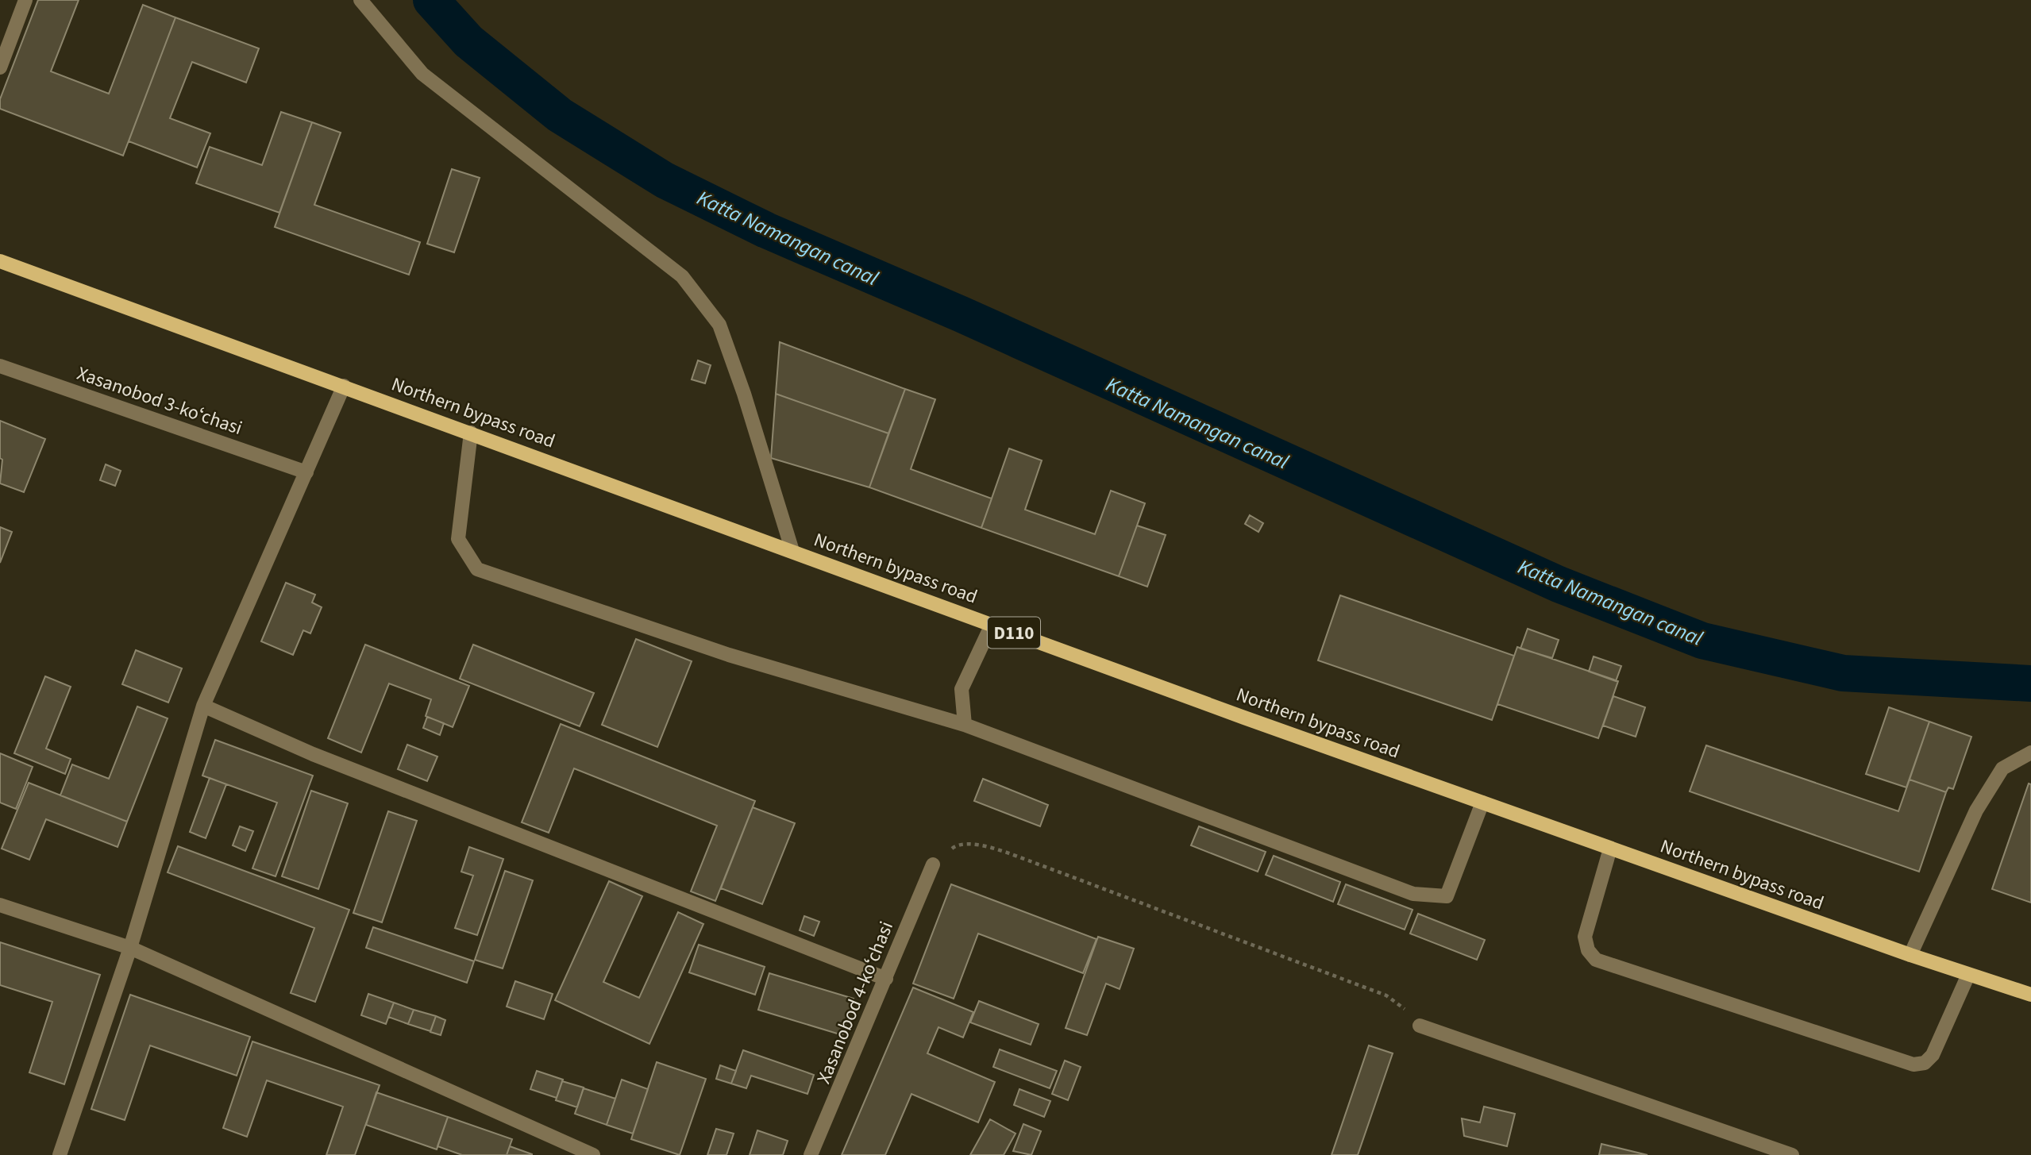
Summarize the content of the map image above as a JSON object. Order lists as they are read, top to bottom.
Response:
{
  "streets": {
    "main road": ["Northern bypass road", "D110"],
    "street": ["Xasanobod 3-koʻchasi", "Xasanobod 4-koʻchasi"]
  },
  "water": ["Katta Namangan canal"]
}
